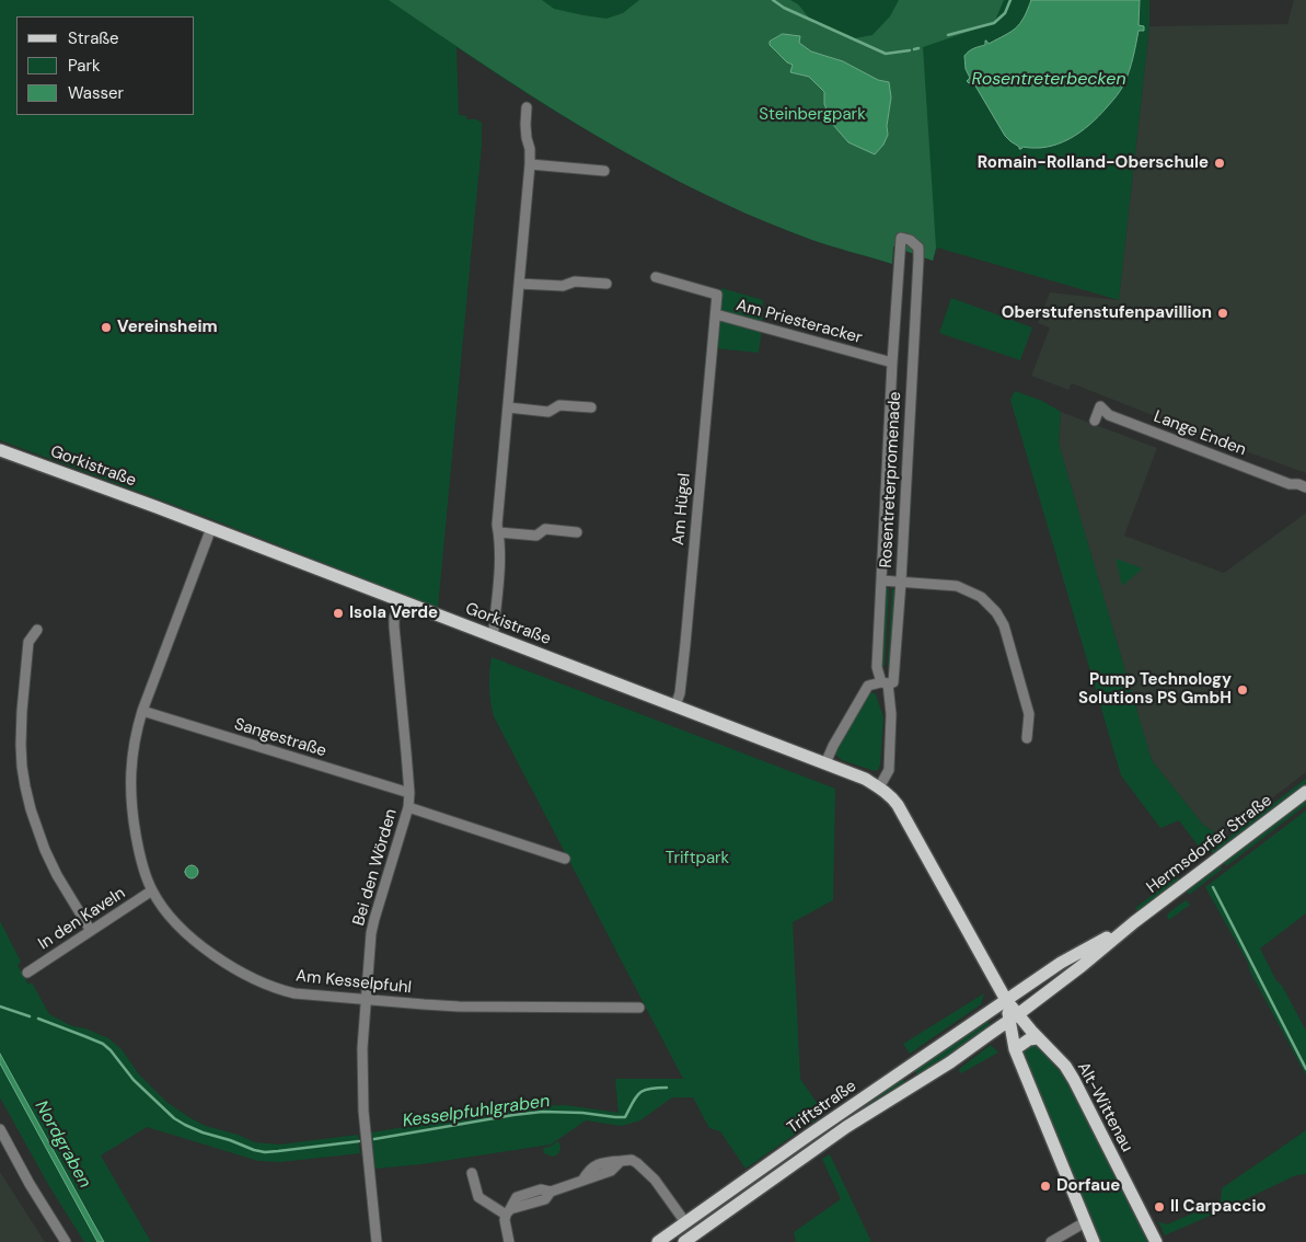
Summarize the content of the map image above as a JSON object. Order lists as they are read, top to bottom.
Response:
{
  "streets": {
    "main road": [
      "Gorkistraße",
      "Hermsdorfer Straße",
      "Triftstraße",
      "Alt-Wittenau"
    ],
    "street": [
      "Am Priesteracker",
      "Lange Enden",
      "Rosentreterpromenade",
      "Am Hügel",
      "Sangestraße",
      "Bei den Wörden",
      "In den Kaveln",
      "Am Kesselpfuhl"
    ]
  },
  "crossings": [
    ["Am Priesteracker", "Rosentreterpromenade"],
    ["Am Priesteracker", "Am Hügel"],
    ["Gorkistraße", "Rosentreterpromenade"],
    ["Gorkistraße", "Am Hügel"],
    ["Gorkistraße", "Bei den Wörden"],
    ["Gorkistraße", "Am Kesselpfuhl"],
    ["Gorkistraße", "Alt-Wittenau"],
    ["Rosentreterpromenade", "Alt-Wittenau"],
    ["Sangestraße", "Bei den Wörden"],
    ["Sangestraße", "Am Kesselpfuhl"],
    ["Hermsdorfer Straße", "Triftstraße"],
    ["Hermsdorfer Straße", "Alt-Wittenau"],
    ["Bei den Wörden", "Am Kesselpfuhl"],
    ["In den Kaveln", "Am Kesselpfuhl"],
    ["Triftstraße", "Alt-Wittenau"]
  ],
  "water": ["Rosentreterbecken", "Kesselpfuhlgraben", "Nordgraben"],
  "parks": ["Steinbergpark", "Triftpark"],
  "places": [
    "Romain-Rolland-Oberschule",
    "Oberstufenstufenpavillion",
    "Vereinsheim",
    "Isola Verde",
    "Pump Technology Solutions PS GmbH",
    "Dorfaue",
    "Il Carpaccio"
  ],
  "legend": ["Straße", "Park", "Wasser"]
}
